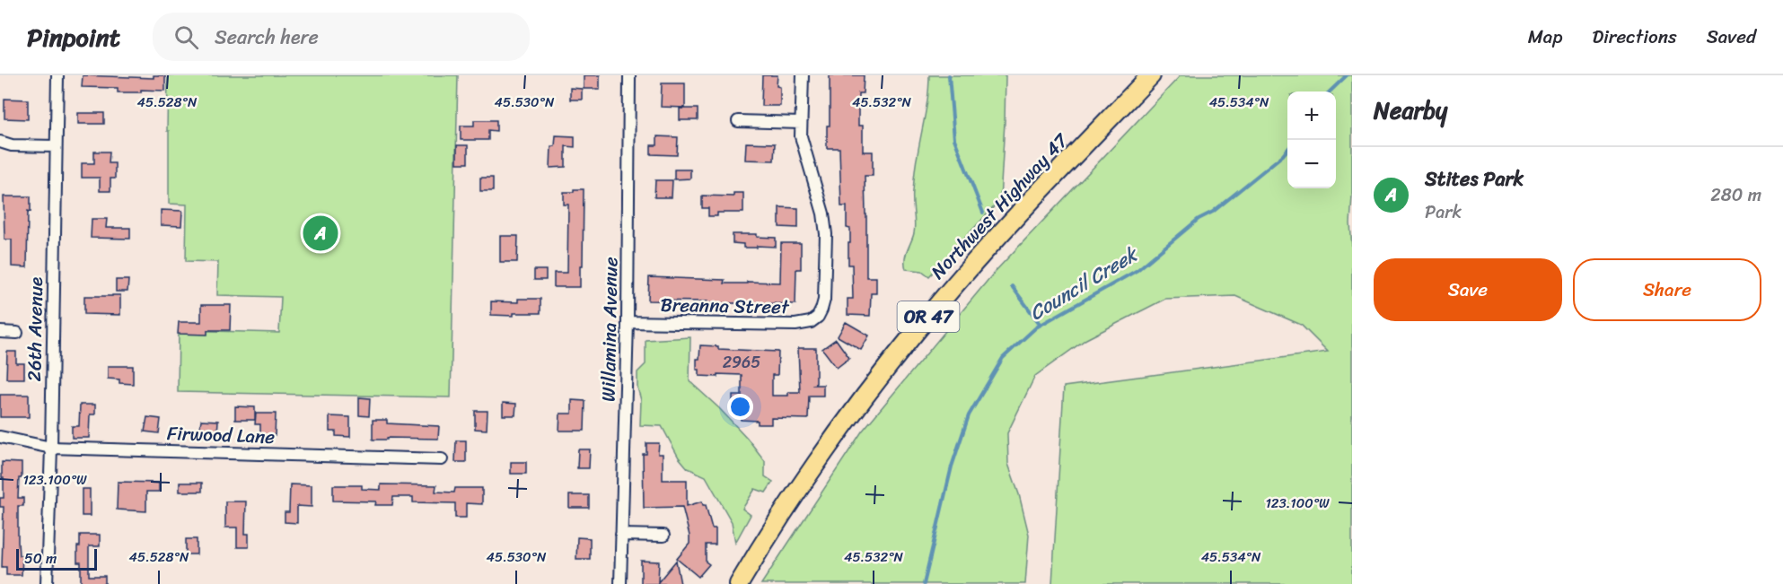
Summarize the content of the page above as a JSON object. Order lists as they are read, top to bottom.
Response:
{
  "streets": {
    "main road": ["Northwest Highway 47", "OR 47"],
    "street": [
      "Breanna Street",
      "26th Avenue",
      "Willamina Avenue",
      "Firwood Lane"
    ]
  },
  "crossings": [
    ["Breanna Street", "Willamina Avenue"],
    ["26th Avenue", "Firwood Lane"]
  ],
  "water": ["Council Creek"],
  "house_numbers": ["2965"],
  "scale_bar": "50 m",
  "page": {
    "header": "Pinpoint",
    "search": "Search here",
    "nav": ["Map", "Directions", "Saved"],
    "heading": "Nearby",
    "map_buttons": ["+", "−"],
    "list": [
      {
        "mark": "A",
        "name": "Stites Park",
        "note": "Park",
        "value": "280 m"
      }
    ],
    "pins": "A",
    "buttons": ["Save", "Share"],
    "scale": "50 m"
  },
  "coordinates": [
    "45.528°N",
    "45.530°N",
    "45.532°N",
    "45.534°N",
    "123.100°W"
  ]
}
